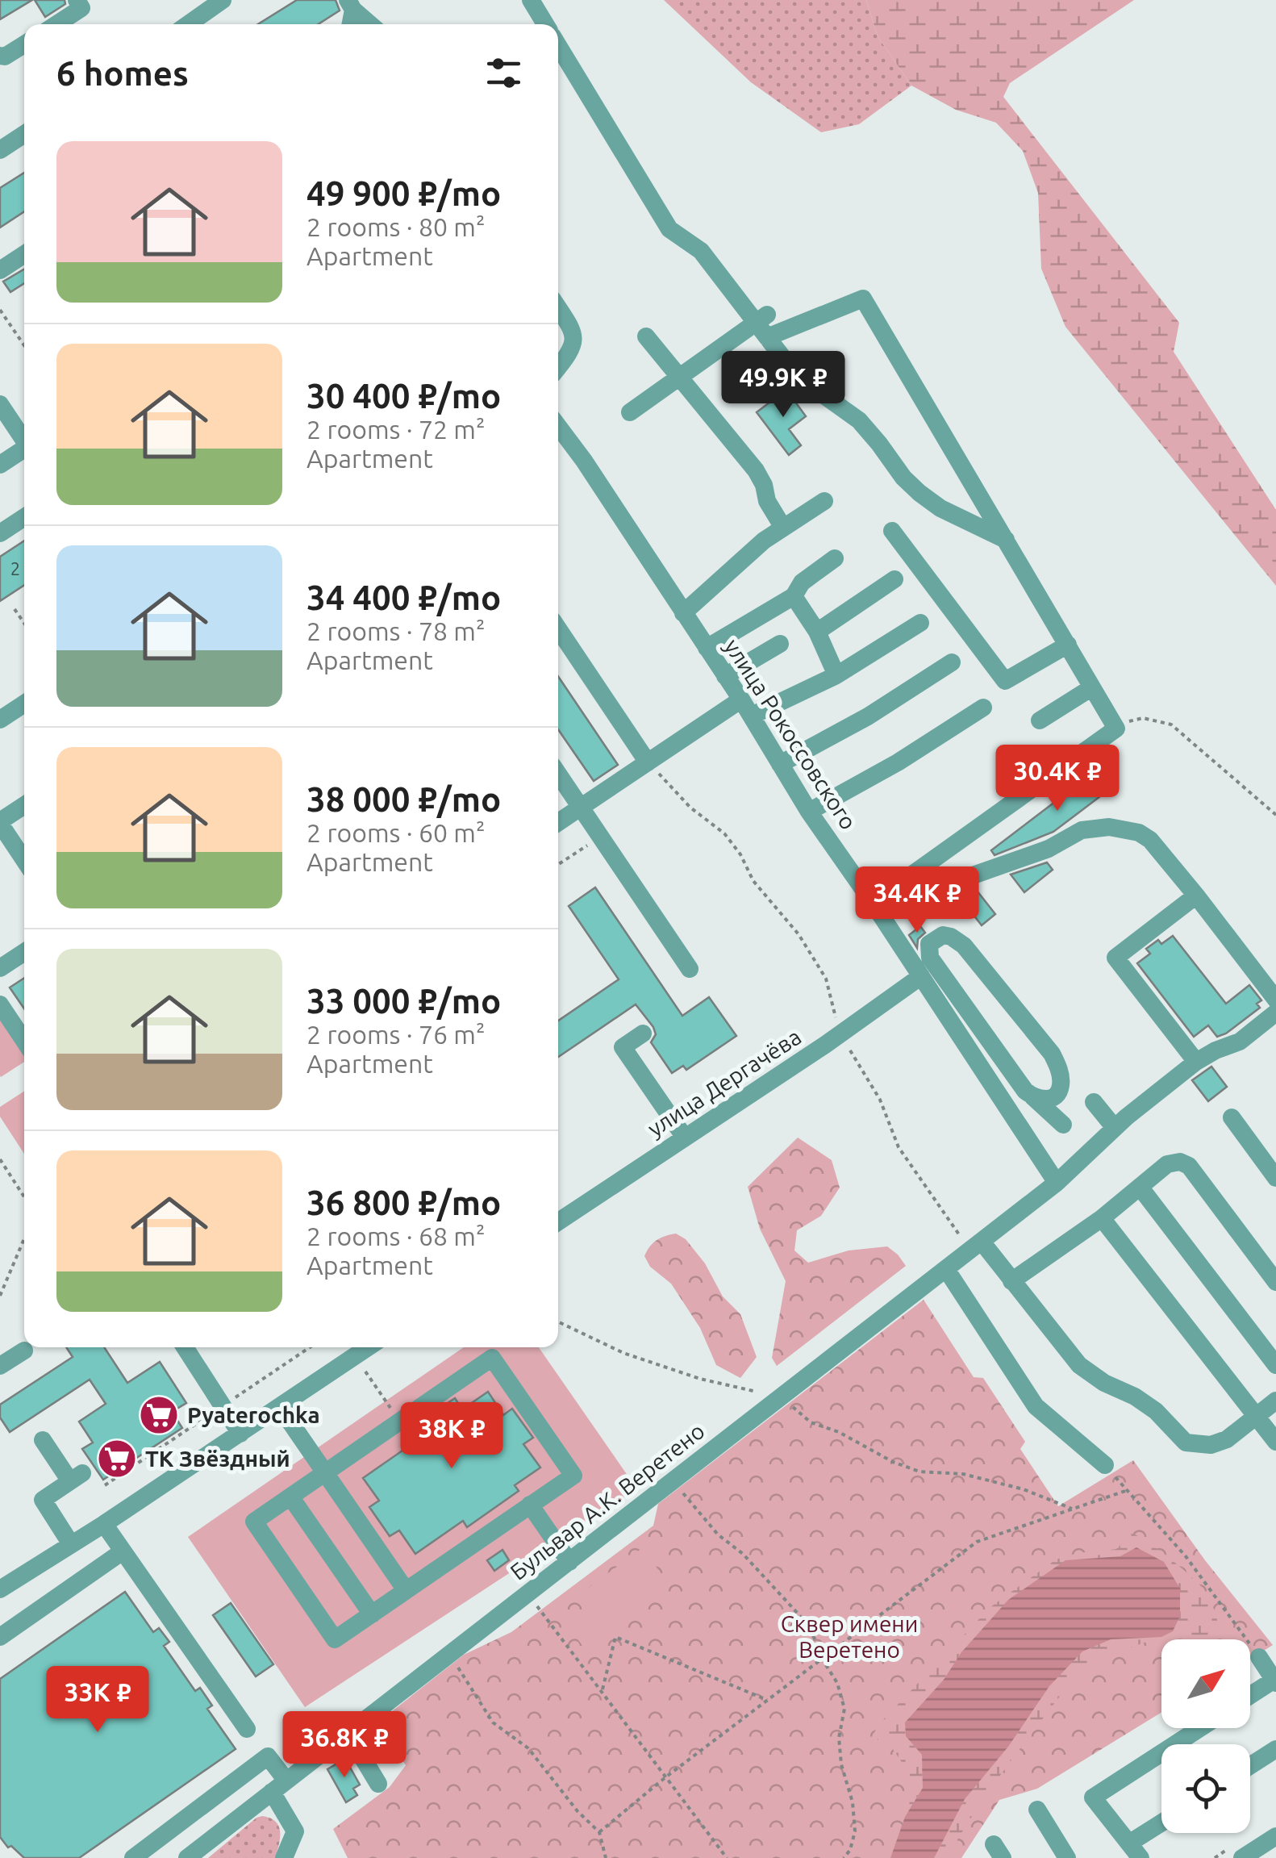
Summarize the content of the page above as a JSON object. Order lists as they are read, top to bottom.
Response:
{
  "streets": {
    "street": ["улица Рокоссовского", "улица Дергачёва", "Бульвар А.К. Веретено"]
  },
  "crossings": [
    ["улица Рокоссовского", "улица Дергачёва"],
    ["улица Рокоссовского", "Бульвар А.К. Веретено"]
  ],
  "parks": ["Сквер имени Веретено"],
  "places": {
    "supermarket": ["Pyaterochka", "ТК Звёздный"]
  },
  "house_numbers": ["2"],
  "north": "top right",
  "page": {
    "heading": "6 homes",
    "list": [
      {
        "name": "49 900 ₽/mo",
        "note": "2 rooms · 80 m² · Apartment"
      },
      {
        "name": "30 400 ₽/mo",
        "note": "2 rooms · 72 m² · Apartment"
      },
      {
        "name": "34 400 ₽/mo",
        "note": "2 rooms · 78 m² · Apartment"
      },
      {
        "name": "38 000 ₽/mo",
        "note": "2 rooms · 60 m² · Apartment"
      },
      {
        "name": "33 000 ₽/mo",
        "note": "2 rooms · 76 m² · Apartment"
      },
      {
        "name": "36 800 ₽/mo",
        "note": "2 rooms · 68 m² · Apartment"
      }
    ],
    "price": [
      "49.9K ₽",
      "30.4K ₽",
      "34.4K ₽",
      "38K ₽",
      "33K ₽",
      "36.8K ₽"
    ]
  }
}
